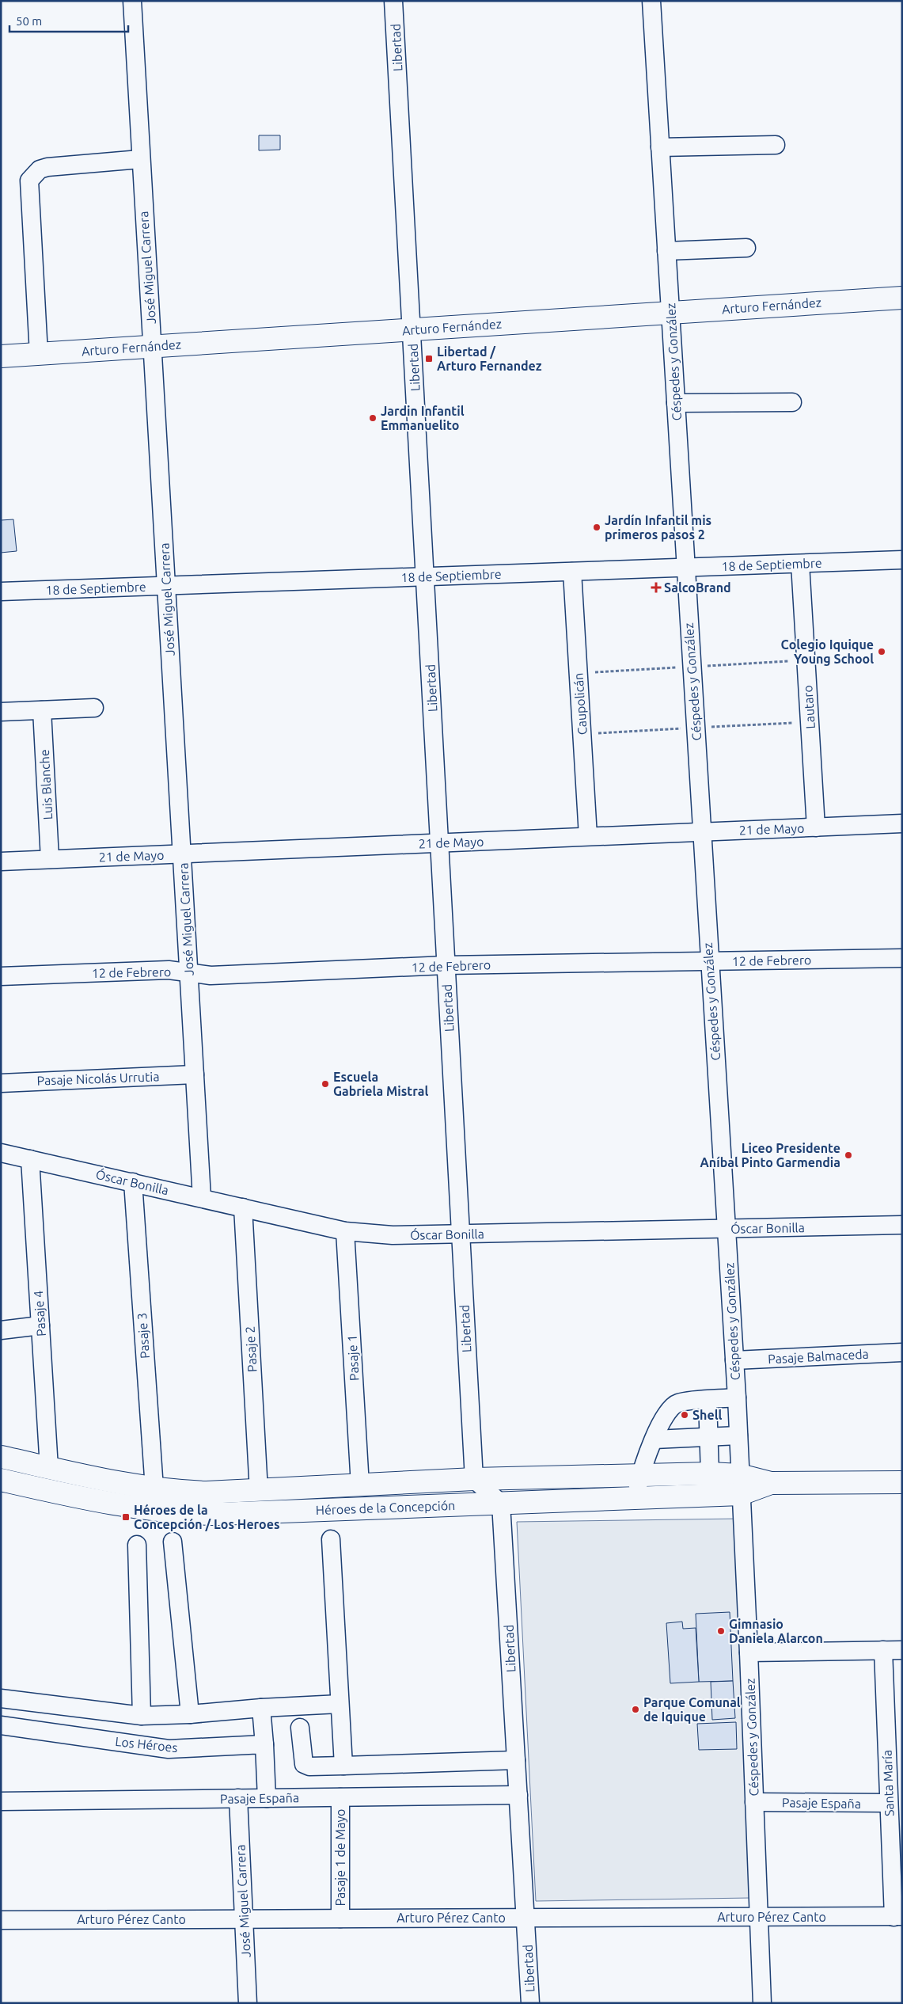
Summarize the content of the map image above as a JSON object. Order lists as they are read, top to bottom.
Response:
{
  "streets": {
    "main road": ["Arturo Fernández", "Héroes de la Concepción"],
    "street": [
      "Libertad",
      "José Miguel Carrera",
      "Céspedes y González",
      "18 de Septiembre",
      "Caupolicán",
      "Lautaro",
      "Luis Blanche",
      "21 de Mayo",
      "12 de Febrero",
      "Pasaje Nicolás Urrutia",
      "Óscar Bonilla",
      "Pasaje 4",
      "Pasaje 3",
      "Pasaje 2",
      "Pasaje Balmaceda",
      "Pasaje 1",
      "Los Héroes",
      "Santa María",
      "Pasaje España",
      "Pasaje 1 de Mayo",
      "Arturo Pérez Canto"
    ]
  },
  "crossings": [
    ["Libertad", "Arturo Fernández"],
    ["Libertad", "18 de Septiembre"],
    ["Libertad", "21 de Mayo"],
    ["Libertad", "12 de Febrero"],
    ["Libertad", "Óscar Bonilla"],
    ["Libertad", "Héroes de la Concepción"],
    ["Libertad", "Pasaje España"],
    ["Libertad", "Arturo Pérez Canto"],
    ["José Miguel Carrera", "Arturo Fernández"],
    ["José Miguel Carrera", "18 de Septiembre"],
    ["José Miguel Carrera", "21 de Mayo"],
    ["José Miguel Carrera", "12 de Febrero"],
    ["José Miguel Carrera", "Pasaje Nicolás Urrutia"],
    ["José Miguel Carrera", "Óscar Bonilla"],
    ["José Miguel Carrera", "Pasaje España"],
    ["José Miguel Carrera", "Arturo Pérez Canto"],
    ["Arturo Fernández", "Céspedes y González"],
    ["Céspedes y González", "18 de Septiembre"],
    ["Céspedes y González", "21 de Mayo"],
    ["Céspedes y González", "12 de Febrero"],
    ["Céspedes y González", "Óscar Bonilla"],
    ["Céspedes y González", "Pasaje Balmaceda"],
    ["Céspedes y González", "Héroes de la Concepción"],
    ["Céspedes y González", "Pasaje España"],
    ["Céspedes y González", "Arturo Pérez Canto"],
    ["18 de Septiembre", "Caupolicán"],
    ["18 de Septiembre", "Lautaro"],
    ["Caupolicán", "21 de Mayo"],
    ["Lautaro", "21 de Mayo"],
    ["Luis Blanche", "21 de Mayo"],
    ["Óscar Bonilla", "Pasaje 4"],
    ["Óscar Bonilla", "Pasaje 3"],
    ["Óscar Bonilla", "Pasaje 2"],
    ["Óscar Bonilla", "Pasaje 1"],
    ["Pasaje 4", "Héroes de la Concepción"],
    ["Pasaje 3", "Héroes de la Concepción"],
    ["Pasaje 2", "Héroes de la Concepción"],
    ["Pasaje 1", "Héroes de la Concepción"],
    ["Santa María", "Pasaje España"],
    ["Santa María", "Arturo Pérez Canto"],
    ["Pasaje España", "Pasaje 1 de Mayo"],
    ["Pasaje 1 de Mayo", "Arturo Pérez Canto"]
  ],
  "places": {
    "transit": ["Libertad / Arturo Fernandez", "Héroes de la Concepción / Los Heroes"],
    "other": [
      "Jardin Infantil Emmanuelito",
      "Jardín Infantil mis primeros pasos 2",
      "Colegio Iquique Young School",
      "Escuela Gabriela Mistral",
      "Liceo Presidente Aníbal Pinto Garmendia",
      "Shell",
      "Gimnasio Daniela Alarcon",
      "Parque Comunal de Iquique"
    ],
    "health": ["SalcoBrand"]
  },
  "scale_bar": "50 m"
}
